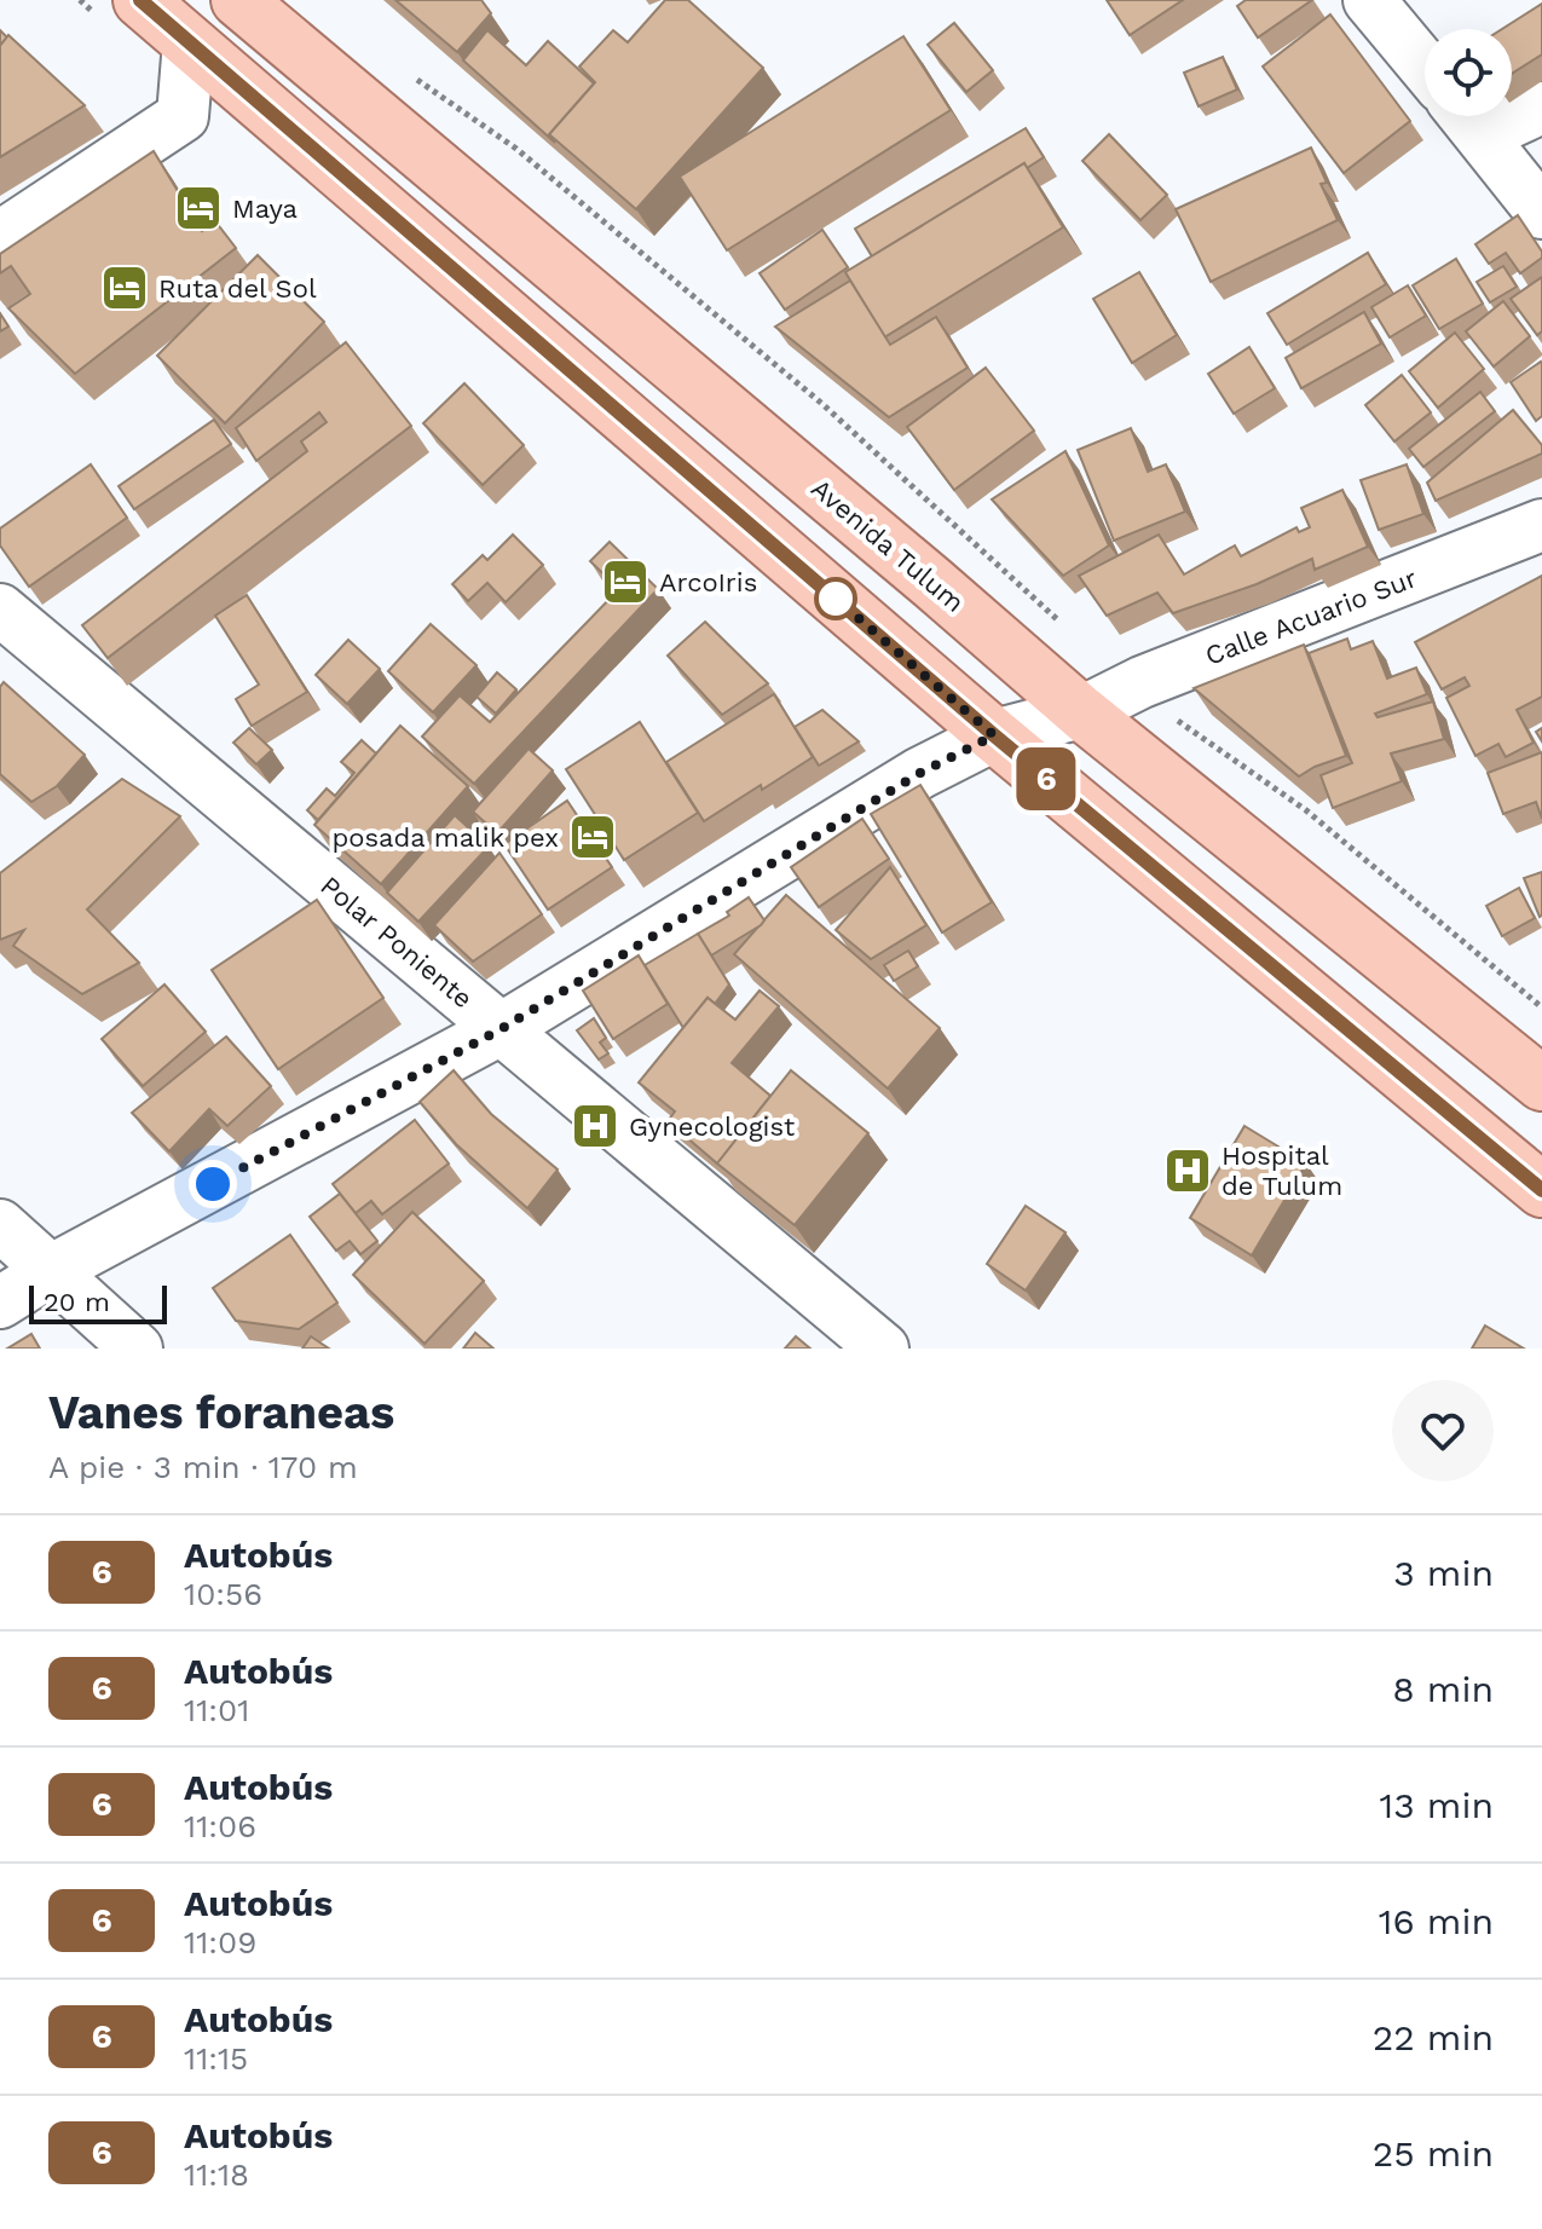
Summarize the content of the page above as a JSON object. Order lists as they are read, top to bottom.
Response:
{
  "streets": {
    "main road": ["Avenida Tulum"],
    "street": ["Calle Acuario Sur", "Polar Poniente"]
  },
  "crossings": [
    ["Avenida Tulum", "Calle Acuario Sur"],
    ["Calle Acuario Sur", "Polar Poniente"]
  ],
  "places": {
    "hotel": [
      "Maya",
      "Ruta del Sol",
      "ArcoIris",
      "posada malik pex"
    ],
    "hospital": ["Gynecologist", "Hospital de Tulum"]
  },
  "lines": ["bus line 6"],
  "scale_bar": "20 m",
  "page": {
    "on_map": "6",
    "scale": "20 m",
    "heading": ["Vanes foraneas", "A pie · 3 min · 170 m"],
    "list": [
      {
        "mark": "6",
        "name": "Autobús",
        "note": "10:56",
        "value": "3 min"
      },
      {
        "mark": "6",
        "name": "Autobús",
        "note": "11:01",
        "value": "8 min"
      },
      {
        "mark": "6",
        "name": "Autobús",
        "note": "11:06",
        "value": "13 min"
      },
      {
        "mark": "6",
        "name": "Autobús",
        "note": "11:09",
        "value": "16 min"
      },
      {
        "mark": "6",
        "name": "Autobús",
        "note": "11:15",
        "value": "22 min"
      },
      {
        "mark": "6",
        "name": "Autobús",
        "note": "11:18",
        "value": "25 min"
      }
    ]
  }
}
